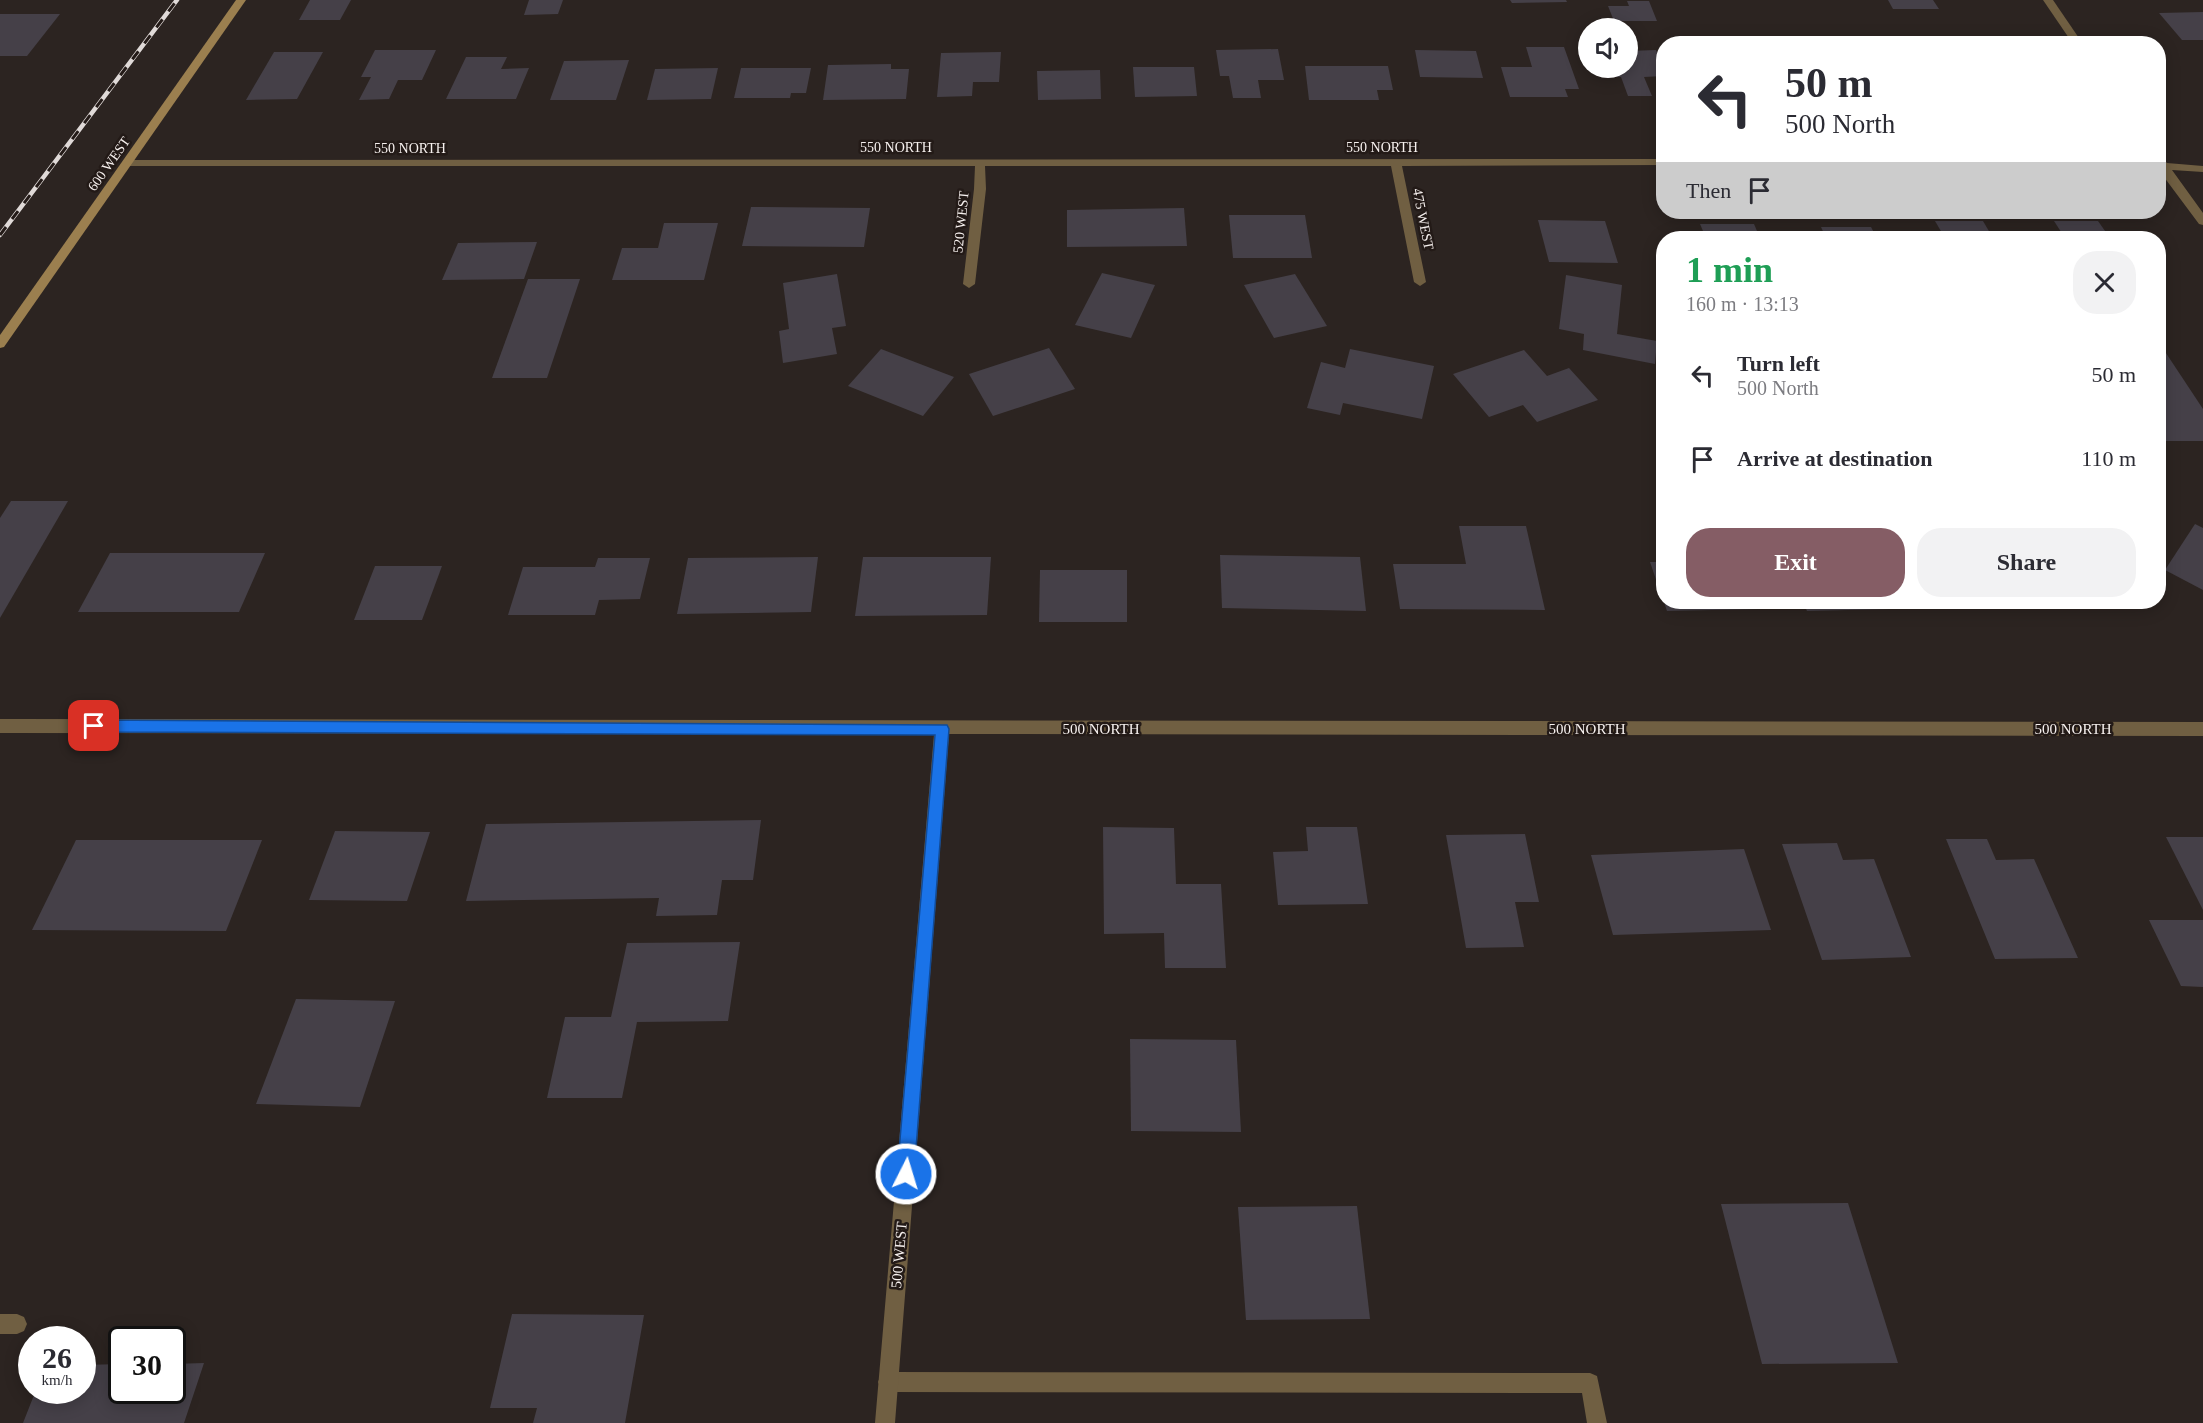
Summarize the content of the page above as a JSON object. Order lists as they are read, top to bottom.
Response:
{
  "streets": {
    "main road": ["600 WEST"],
    "street": [
      "550 NORTH",
      "475 WEST",
      "520 WEST",
      "500 NORTH",
      "500 WEST"
    ]
  },
  "crossings": [
    ["550 NORTH", "600 WEST"],
    ["550 NORTH", "475 WEST"],
    ["550 NORTH", "520 WEST"],
    ["500 NORTH", "500 WEST"]
  ],
  "page": {
    "turn": ["50 m", "500 North"],
    "then": "Then",
    "heading": ["1 min", "160 m · 13:13"],
    "list": [
      {
        "name": "Turn left",
        "note": "500 North",
        "value": "50 m"
      },
      {
        "name": "Arrive at destination",
        "value": "110 m"
      }
    ],
    "buttons": ["Exit", "Share"],
    "speed": "26 km/h",
    "limit": "30"
  }
}
